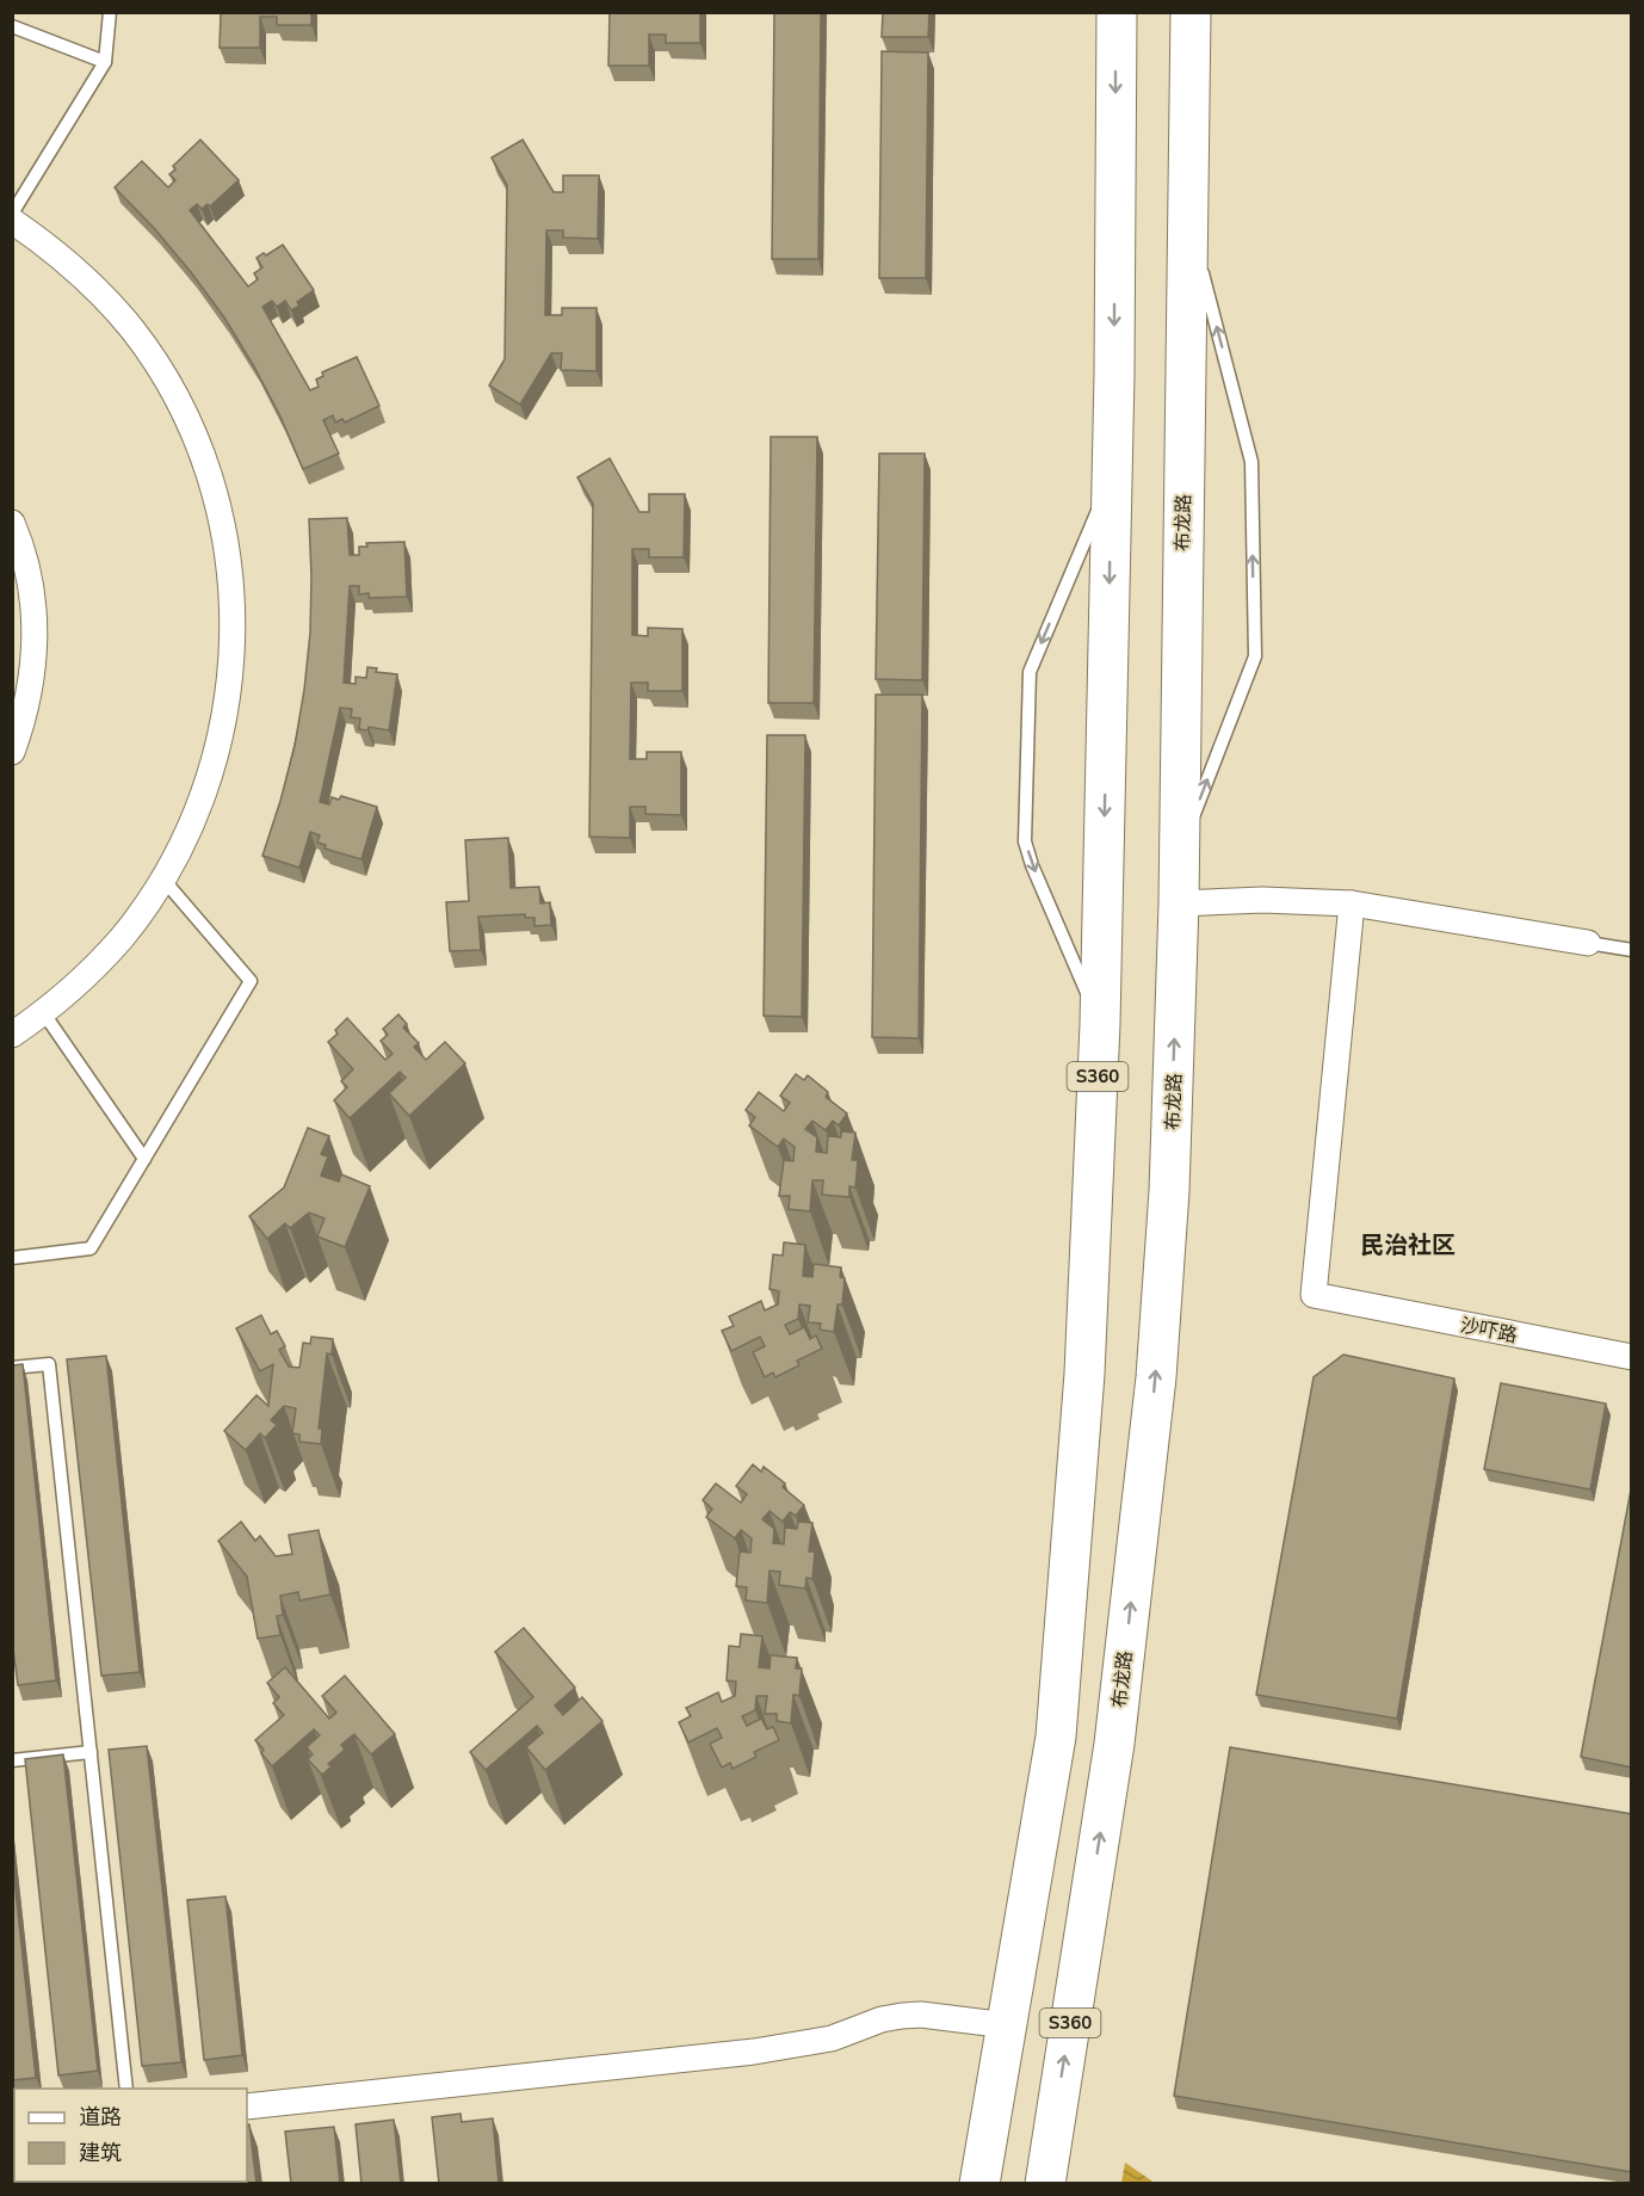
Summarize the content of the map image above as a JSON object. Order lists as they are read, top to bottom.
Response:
{
  "streets": {
    "main road": ["布龙路", "S360"],
    "street": ["沙吓路"]
  },
  "districts": ["民治社区"],
  "legend": ["道路", "建筑"]
}
